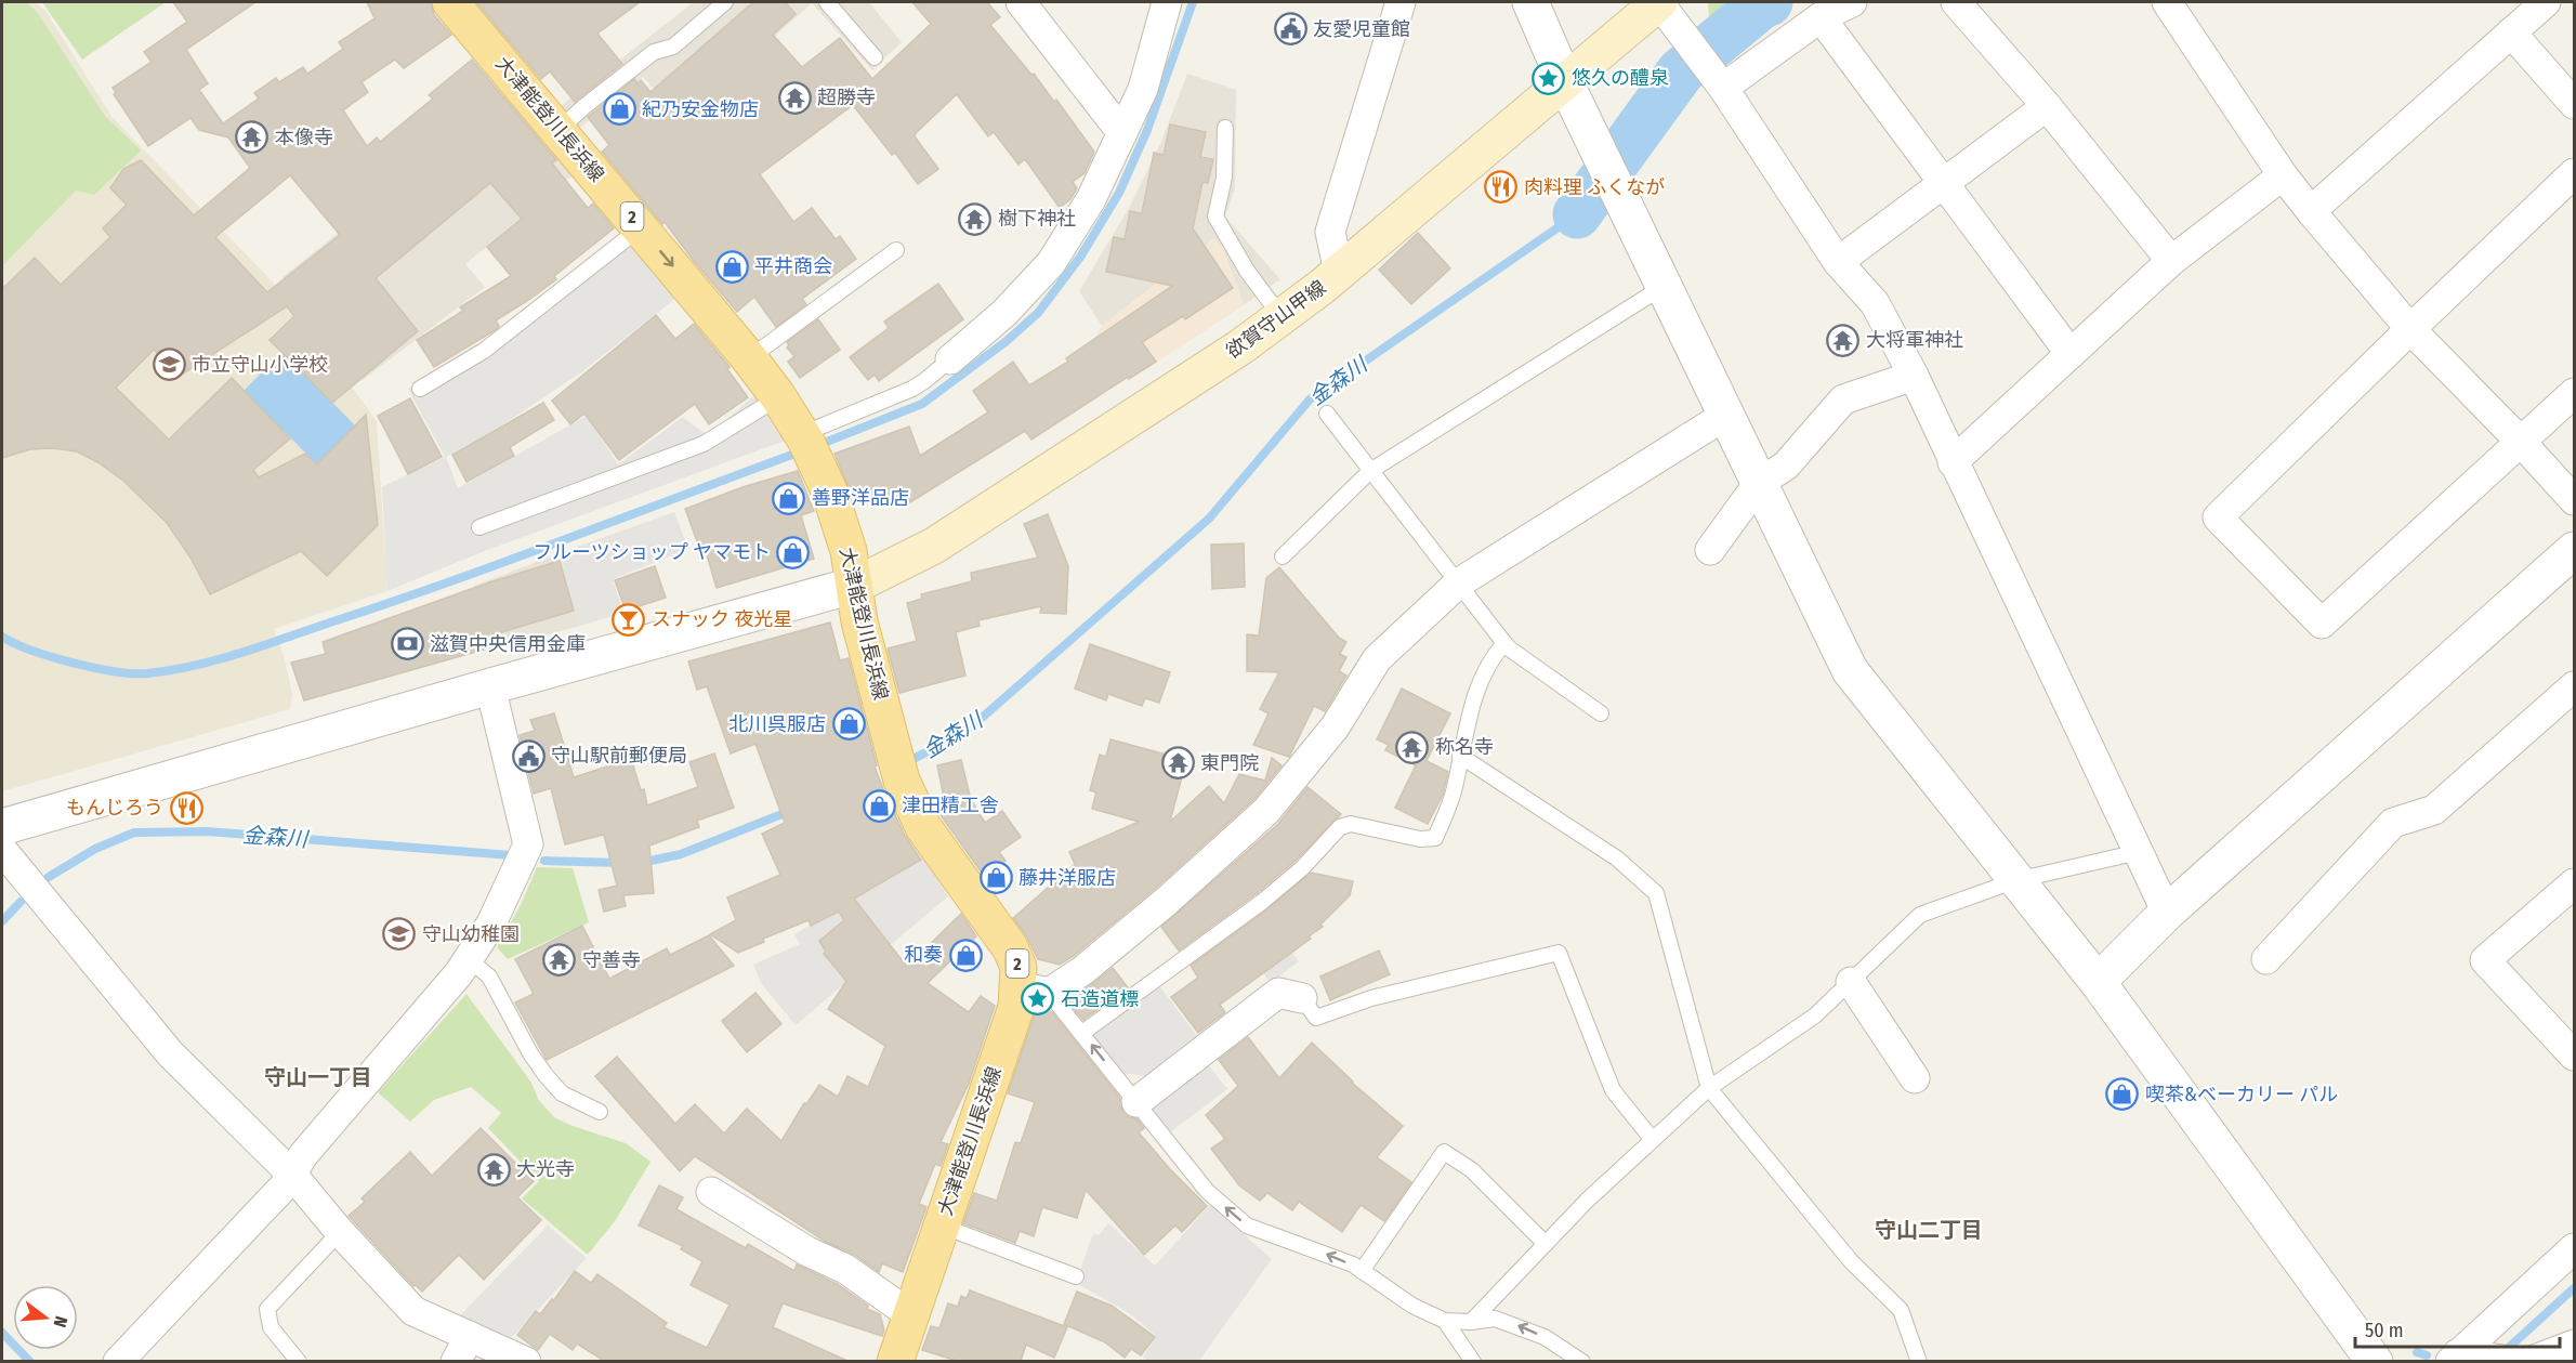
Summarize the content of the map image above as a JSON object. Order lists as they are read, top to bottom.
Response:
{
  "streets": {
    "main road": ["大津能登川長浜線", "2", "欲賀守山甲線"]
  },
  "crossings": [
    ["大津能登川長浜線", "欲賀守山甲線"]
  ],
  "districts": ["守山一丁目", "守山二丁目"],
  "water": ["金森川"],
  "places": {
    "public building": ["友愛児童館", "守山駅前郵便局"],
    "place": ["悠久の醴泉", "石造道標"],
    "temple": [
      "超勝寺",
      "本像寺",
      "樹下神社",
      "大将軍神社",
      "称名寺",
      "東門院",
      "守善寺",
      "大光寺"
    ],
    "shop": [
      "紀乃安金物店",
      "平井商会",
      "善野洋品店",
      "フルーツショップ ヤマモト",
      "北川呉服店",
      "津田精工舎",
      "藤井洋服店",
      "和奏",
      "喫茶&ベーカリー パル"
    ],
    "restaurant": ["肉料理 ふくなが", "もんじろう"],
    "school or university": ["市立守山小学校", "守山幼稚園"],
    "bar": ["スナック 夜光星"],
    "bank": ["滋賀中央信用金庫"]
  },
  "scale_bar": "50 m",
  "north": "right"
}
